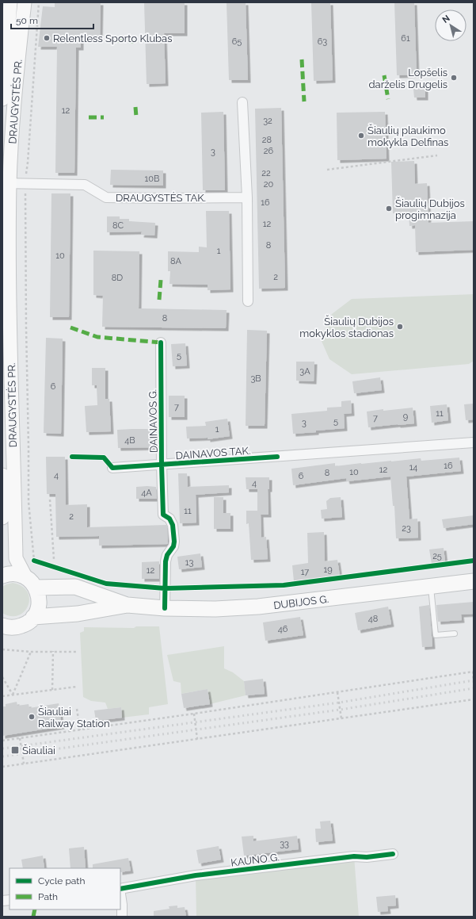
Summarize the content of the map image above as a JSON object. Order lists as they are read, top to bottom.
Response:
{
  "streets": {
    "main road": ["DRAUGYSTĖS PR.", "DUBIJOS G."],
    "street": [
      "DRAUGYSTĖS TAK.",
      "DAINAVOS G.",
      "DAINAVOS TAK.",
      "KAUNO G."
    ]
  },
  "crossings": [
    ["DRAUGYSTĖS PR.", "DRAUGYSTĖS TAK."],
    ["DRAUGYSTĖS PR.", "DUBIJOS G."],
    ["DAINAVOS G.", "DAINAVOS TAK."],
    ["DAINAVOS G.", "DUBIJOS G."]
  ],
  "places": {
    "other": [
      "Relentless Sporto Klubas",
      "Lopšelis darželis Drugelis",
      "Šiaulių plaukimo mokykla Delfinas",
      "Šiaulių Dubijos progimnazija",
      "Šiaulių Dubijos mokyklos stadionas",
      "Šiauliai Railway Station"
    ],
    "transit": ["Šiauliai"]
  },
  "house_numbers": [
    "61",
    "65",
    "63",
    "12",
    "32",
    "28",
    "26",
    "3",
    "22",
    "10B",
    "20",
    "16",
    "12",
    "8C",
    "8",
    "1",
    "10",
    "8A",
    "2",
    "8D",
    "8",
    "5",
    "3A",
    "3B",
    "6",
    "7",
    "11",
    "9",
    "7",
    "5",
    "3",
    "1",
    "4B",
    "16",
    "14",
    "12",
    "10",
    "8",
    "4",
    "6",
    "4",
    "4A",
    "11",
    "2",
    "23",
    "25",
    "13",
    "19",
    "12",
    "17",
    "48",
    "46",
    "33"
  ],
  "legend": ["Cycle path", "Path"],
  "scale_bar": "50 m",
  "north": "top left"
}
